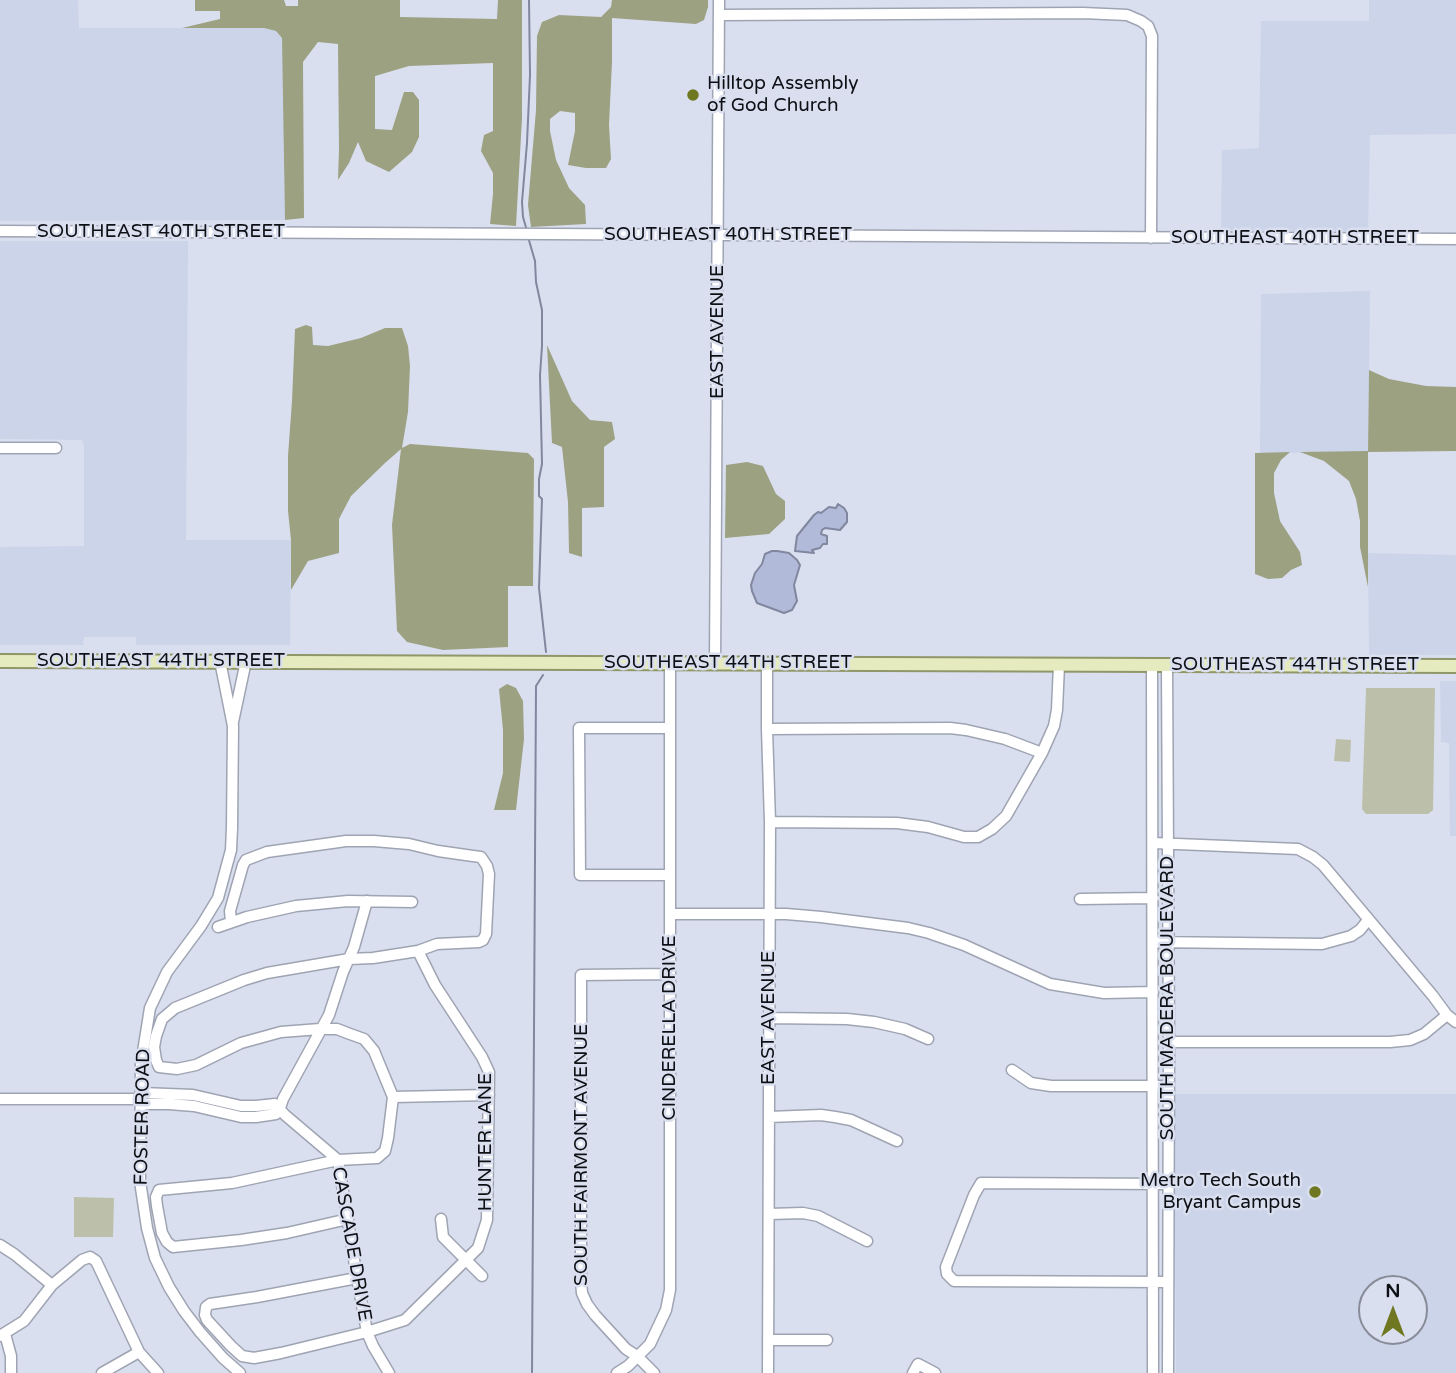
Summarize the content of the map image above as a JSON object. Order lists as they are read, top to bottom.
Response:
{
  "streets": {
    "main road": ["SOUTHEAST 44TH STREET"],
    "street": [
      "SOUTHEAST 40TH STREET",
      "EAST AVENUE",
      "SOUTH MADERA BOULEVARD",
      "CINDERELLA DRIVE",
      "FOSTER ROAD",
      "HUNTER LANE",
      "SOUTH FAIRMONT AVENUE",
      "CASCADE DRIVE"
    ]
  },
  "crossings": [
    ["SOUTHEAST 40TH STREET", "EAST AVENUE"],
    ["EAST AVENUE", "SOUTHEAST 44TH STREET"],
    ["SOUTHEAST 44TH STREET", "SOUTH MADERA BOULEVARD"],
    ["SOUTHEAST 44TH STREET", "CINDERELLA DRIVE"],
    ["SOUTHEAST 44TH STREET", "FOSTER ROAD"],
    ["CINDERELLA DRIVE", "SOUTH FAIRMONT AVENUE"],
    ["HUNTER LANE", "CASCADE DRIVE"]
  ],
  "places": ["Hilltop Assembly of God Church", "Metro Tech South Bryant Campus"],
  "north": "top"
}
